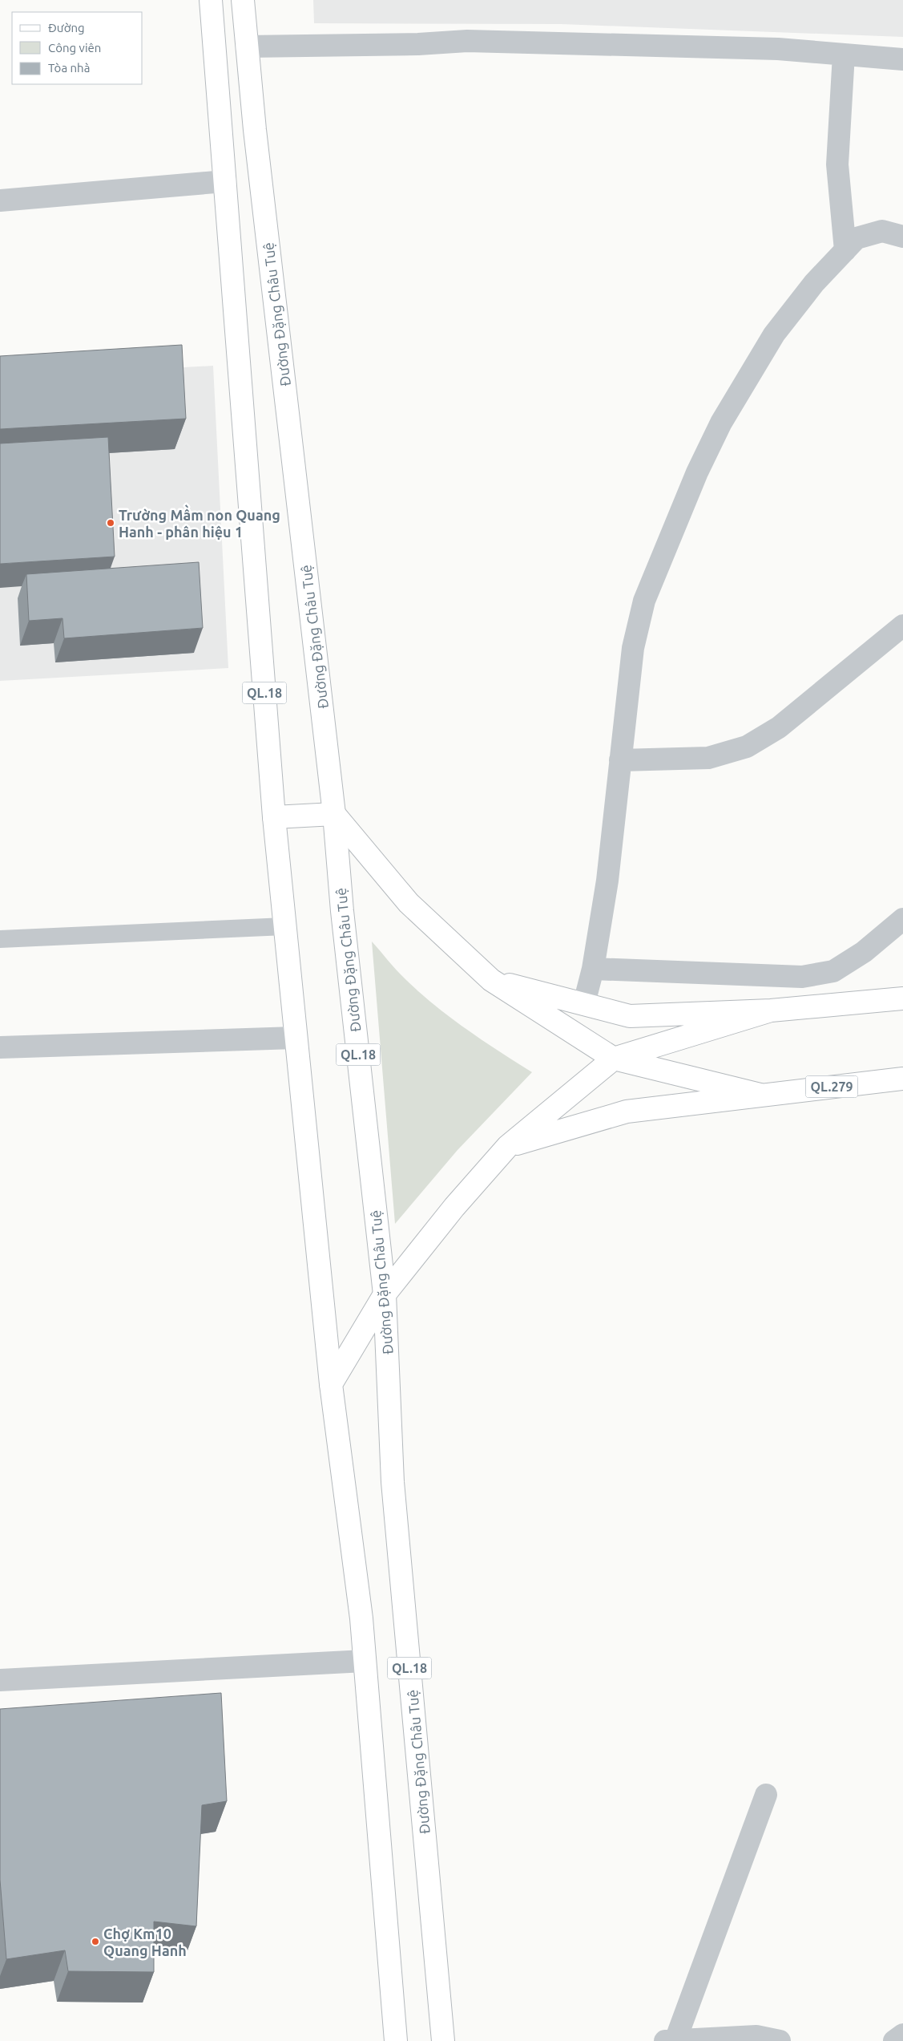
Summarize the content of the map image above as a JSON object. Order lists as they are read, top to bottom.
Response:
{
  "streets": {
    "main road": ["Đường Đặng Châu Tuệ", "QL.18", "QL.279"]
  },
  "places": ["Trường Mầm non Quang Hanh - phân hiệu 1", "Chợ Km10 Quang Hanh"],
  "legend": ["Đường", "Công viên", "Tòa nhà"]
}
